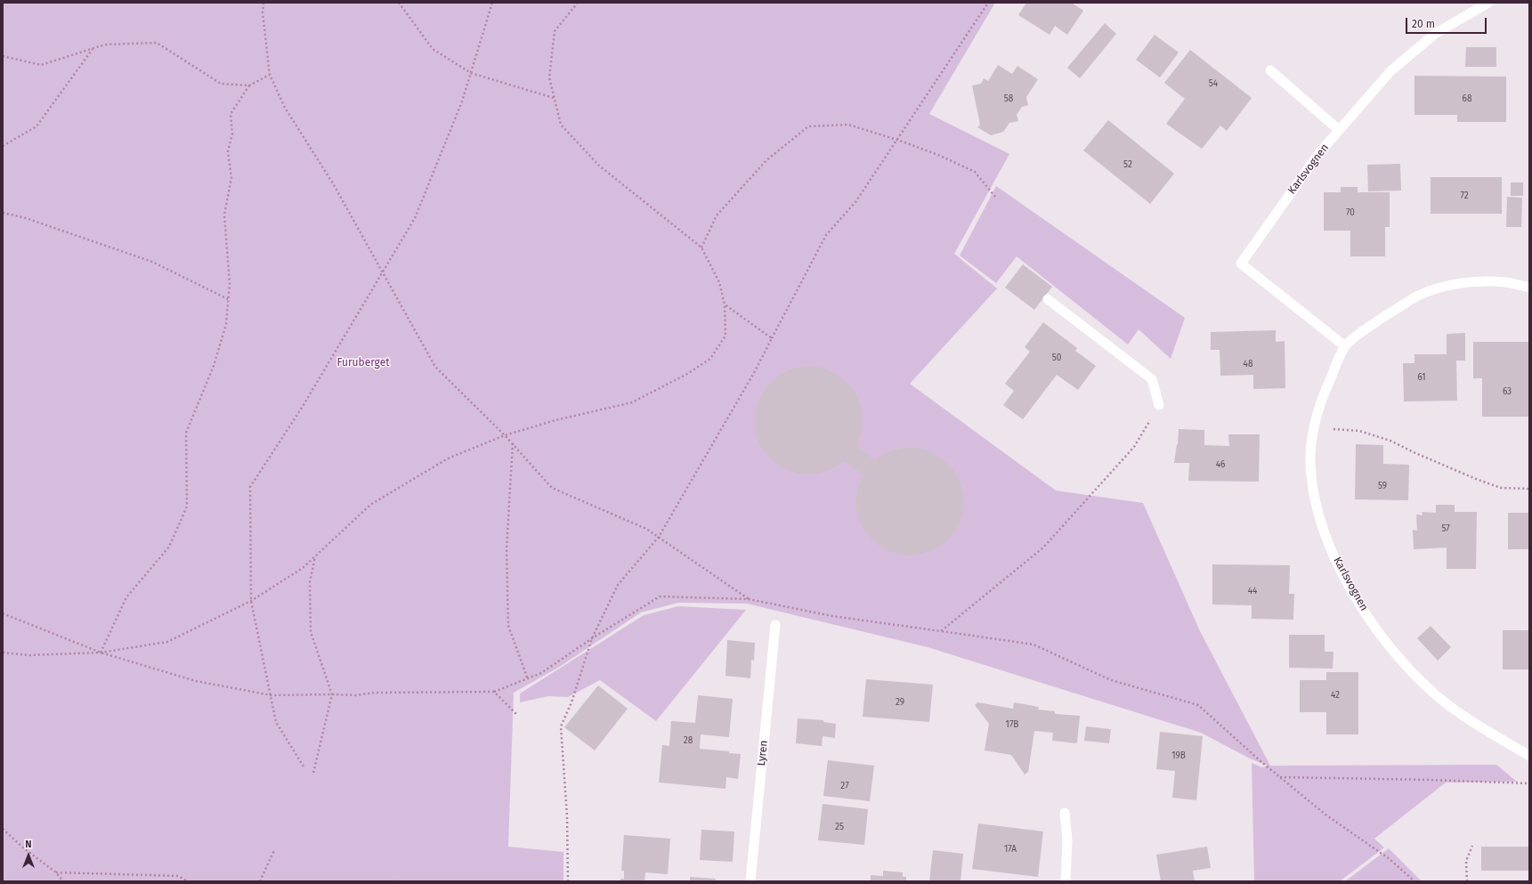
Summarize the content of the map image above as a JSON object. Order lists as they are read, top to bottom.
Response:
{
  "streets": {
    "street": ["Karlsvognen", "Lyren"]
  },
  "parks": ["Furuberget"],
  "house_numbers": [
    "54",
    "58",
    "68",
    "52",
    "72",
    "70",
    "50",
    "48",
    "61",
    "63",
    "46",
    "59",
    "57",
    "44",
    "42",
    "29",
    "17B",
    "28",
    "19B",
    "27",
    "25",
    "17A"
  ],
  "scale_bar": "20 m",
  "north": "top"
}
